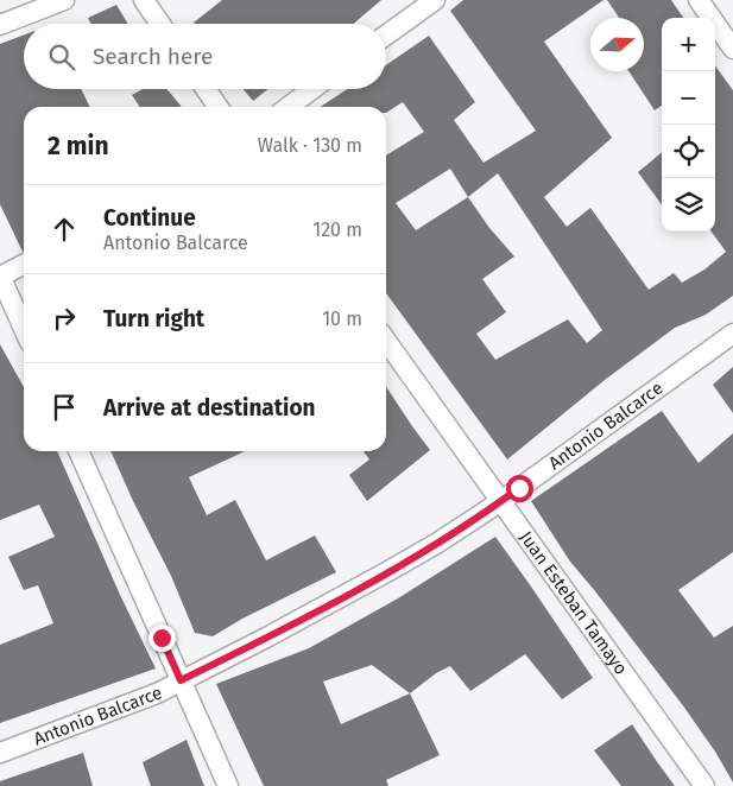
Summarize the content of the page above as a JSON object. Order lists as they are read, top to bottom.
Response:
{
  "streets": {
    "street": ["Antonio Balcarce", "Juan Esteban Tamayo"]
  },
  "crossings": [
    ["Antonio Balcarce", "Juan Esteban Tamayo"]
  ],
  "north": "right",
  "page": {
    "map_buttons": ["+", "−"],
    "search": "Search here",
    "heading": ["2 min", "Walk · 130 m"],
    "list": [
      ["Continue", "Antonio Balcarce", "120 m"],
      ["Turn right", "10 m"],
      "Arrive at destination"
    ]
  }
}
